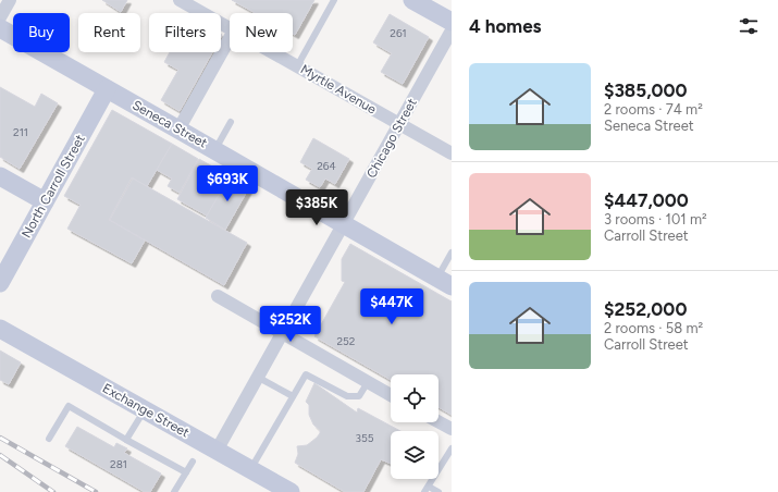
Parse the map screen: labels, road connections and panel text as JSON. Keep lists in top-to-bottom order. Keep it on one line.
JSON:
{"streets":{"street":["Myrtle Avenue","Seneca Street","Chicago Street","North Carroll Street","Exchange Street"]},"crossings":[["Myrtle Avenue","Chicago Street"],["Seneca Street","Chicago Street"],["Seneca Street","North Carroll Street"],["Chicago Street","Exchange Street"]],"house_numbers":["261","211","264","252","355","281"],"page":{"heading":"4 homes","chip":["Buy","Rent","Filters","New"],"list":[{"name":"$385,000","note":"2 rooms · 74 m² · Seneca Street"},{"name":"$447,000","note":"3 rooms · 101 m² · Carroll Street"},{"name":"$252,000","note":"2 rooms · 58 m² · Carroll Street"}],"price":["$693K","$385K","$447K","$252K"]}}
